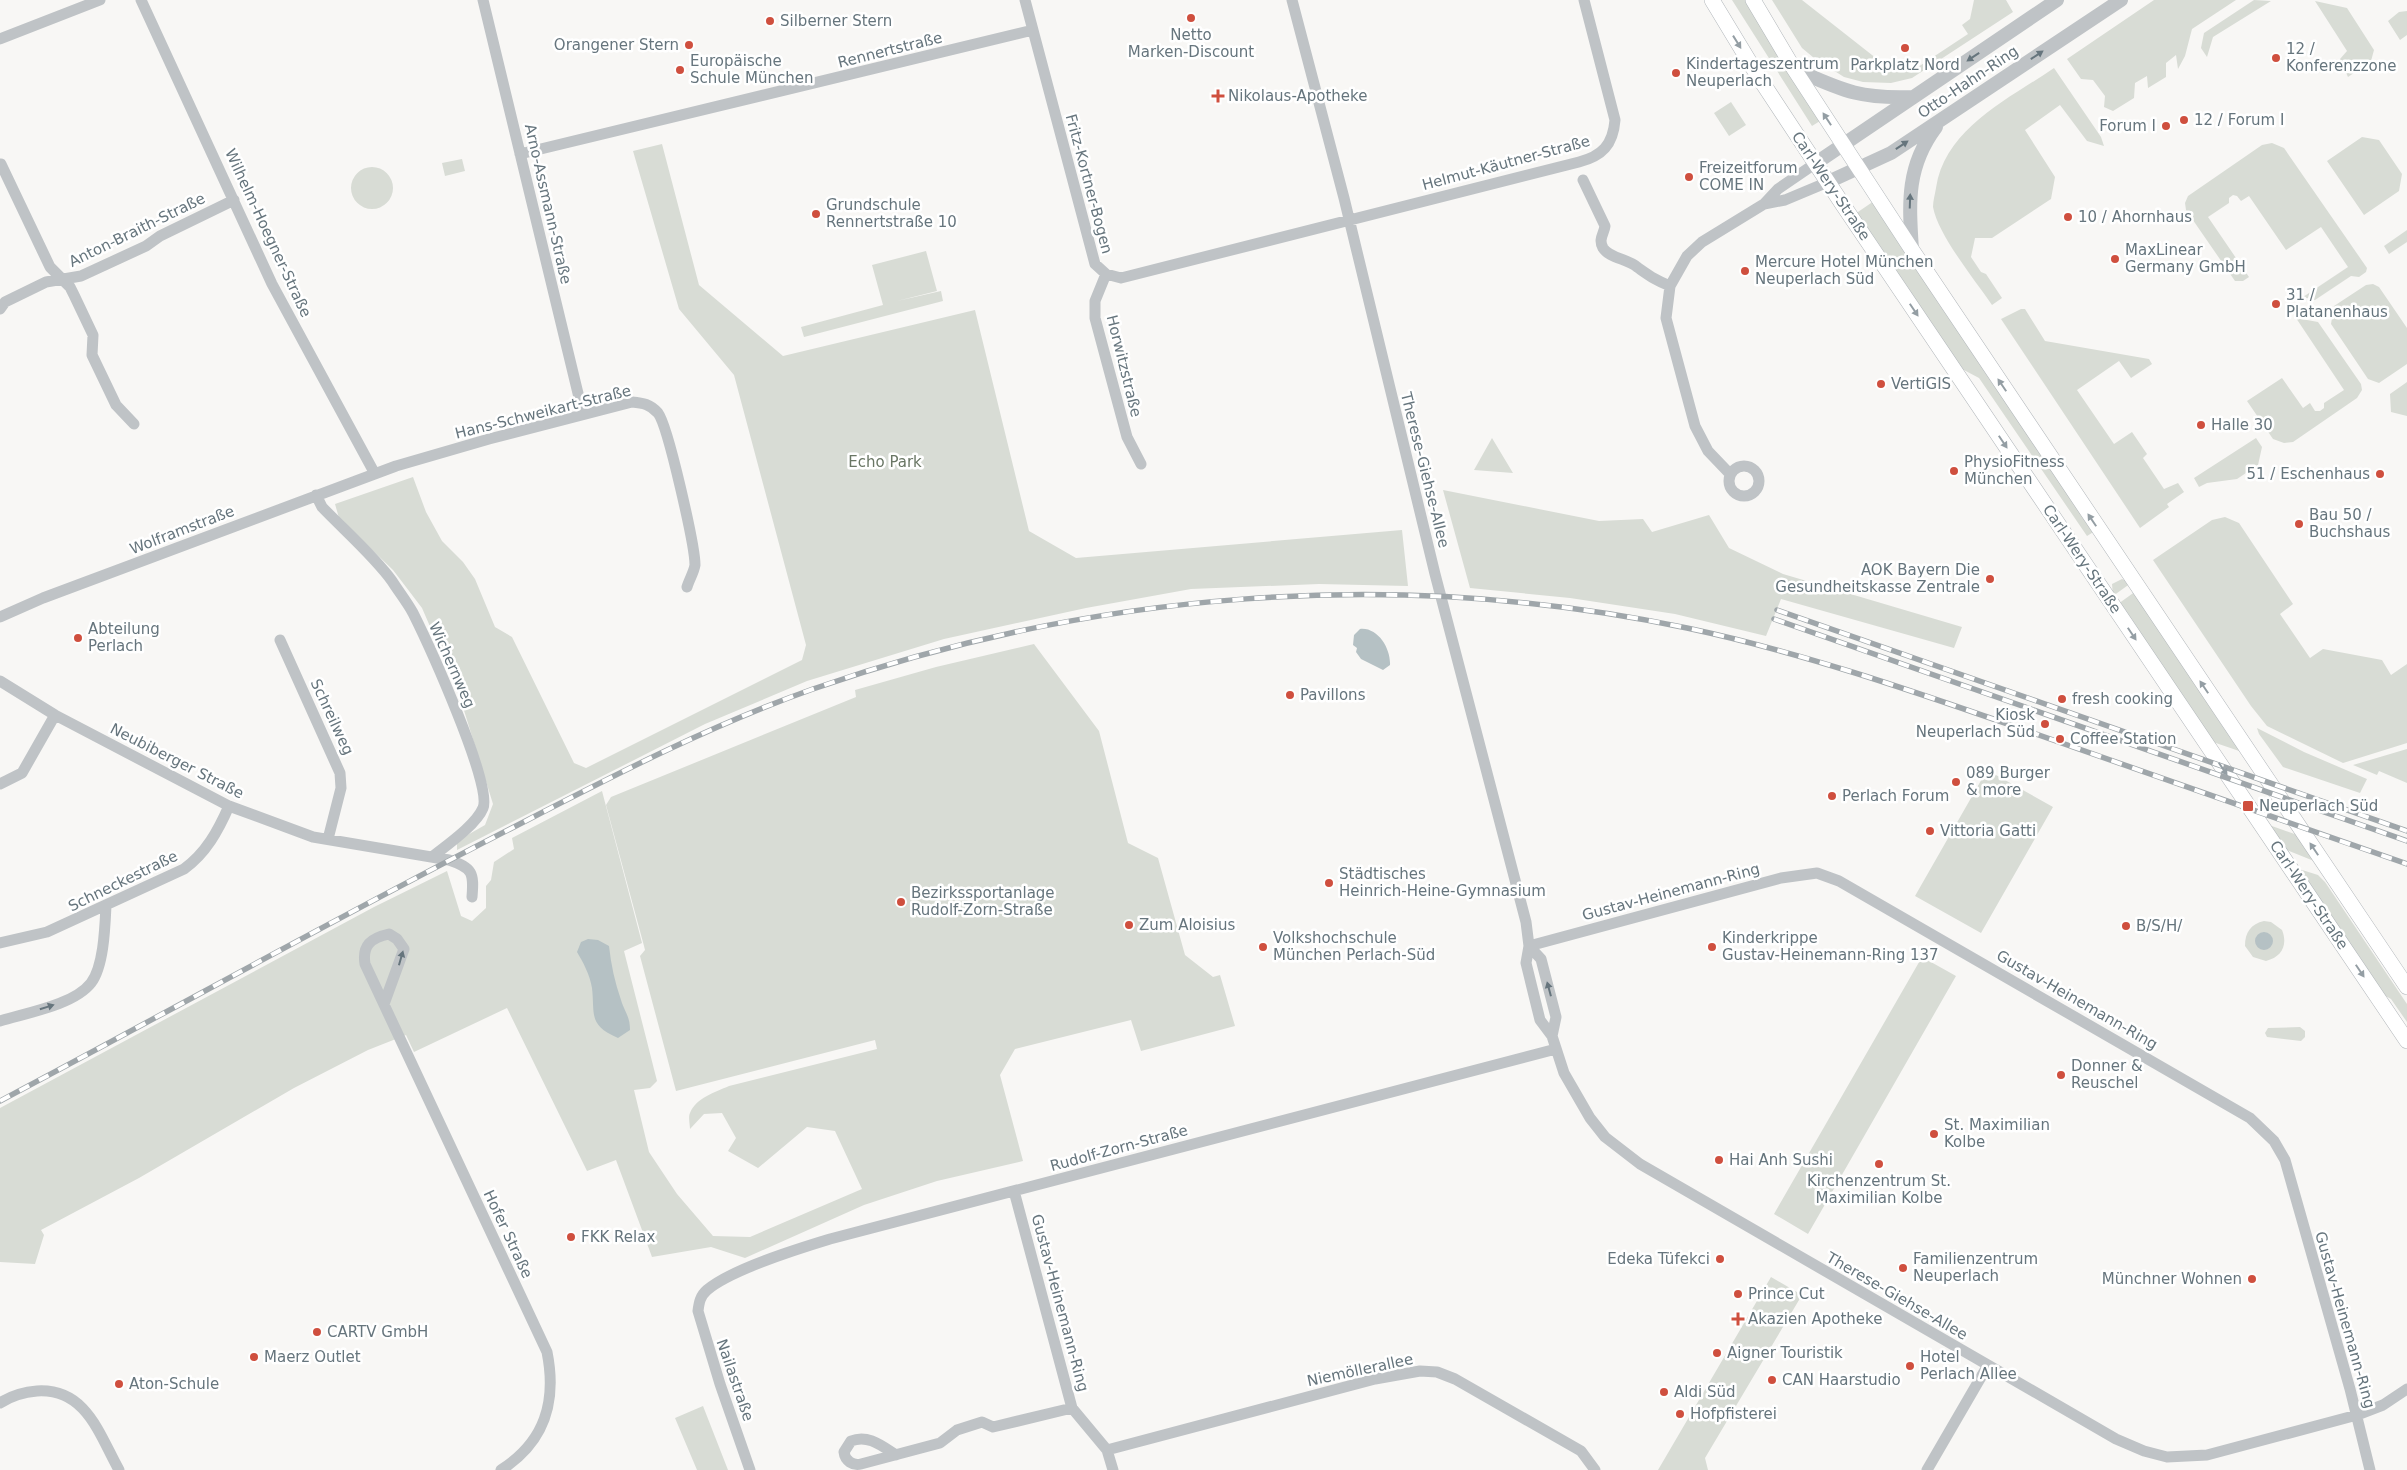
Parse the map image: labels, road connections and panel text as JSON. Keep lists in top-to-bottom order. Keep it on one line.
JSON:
{"streets":{"main road":["Carl-Wery-Straße"],"street":["Rennertstraße","Otto-Hahn-Ring","Helmut-Käutner-Straße","Fritz-Kortner-Bogen","Arno-Assmann-Straße","Anton-Braith-Straße","Wilhelm-Hoegner-Straße","Horwitzstraße","Hans-Schweikart-Straße","Therese-Giehse-Allee","Wolframstraße","Wichernweg","Schreilweg","Neubiberger Straße","Schneckestraße","Gustav-Heinemann-Ring","Rudolf-Zorn-Straße","Hofer Straße","Niemöllerallee","Nailastraße"]},"crossings":[["Rennertstraße","Fritz-Kortner-Bogen"],["Rennertstraße","Arno-Assmann-Straße"],["Otto-Hahn-Ring","Carl-Wery-Straße"],["Helmut-Käutner-Straße","Fritz-Kortner-Bogen"],["Helmut-Käutner-Straße","Therese-Giehse-Allee"],["Fritz-Kortner-Bogen","Horwitzstraße"],["Fritz-Kortner-Bogen","Therese-Giehse-Allee"],["Arno-Assmann-Straße","Hans-Schweikart-Straße"],["Anton-Braith-Straße","Wilhelm-Hoegner-Straße"],["Wilhelm-Hoegner-Straße","Hans-Schweikart-Straße"],["Wilhelm-Hoegner-Straße","Wolframstraße"],["Hans-Schweikart-Straße","Wolframstraße"],["Therese-Giehse-Allee","Gustav-Heinemann-Ring"],["Therese-Giehse-Allee","Rudolf-Zorn-Straße"],["Wolframstraße","Wichernweg"],["Wichernweg","Neubiberger Straße"],["Schreilweg","Neubiberger Straße"],["Neubiberger Straße","Schneckestraße"],["Gustav-Heinemann-Ring","Rudolf-Zorn-Straße"],["Gustav-Heinemann-Ring","Niemöllerallee"],["Rudolf-Zorn-Straße","Nailastraße"]],"parks":["Echo Park"],"places":{"other":["Netto Marken-Discount","Silberner Stern","Orangener Stern","Parkplatz Nord","12 / Konferenzzone","Europäische Schule München","Kindertageszentrum Neuperlach","12 / Forum I","Forum I","Freizeitforum COME IN","Grundschule Rennertstraße 10","10 / Ahornhaus","MaxLinear Germany GmbH","Mercure Hotel München Neuperlach Süd","31 / Platanenhaus","VertiGIS","Halle 30","PhysioFitness München","51 / Eschenhaus","Bau 50 / Buchshaus","AOK Bayern Die Gesundheitskasse Zentrale","Abteilung Perlach","Pavillons","fresh cooking","Kiosk Neuperlach Süd","Coffee Station","089 Burger & more","Perlach Forum","Vittoria Gatti","Städtisches Heinrich-Heine-Gymnasium","Bezirkssportanlage Rudolf-Zorn-Straße","Zum Aloisius","B/S/H/","Volkshochschule München Perlach-Süd","Kinderkrippe Gustav-Heinemann-Ring 137","Donner & Reuschel","St. Maximilian Kolbe","Hai Anh Sushi","Kirchenzentrum St. Maximilian Kolbe","FKK Relax","Edeka Tüfekci","Familienzentrum Neuperlach","Münchner Wohnen","Prince Cut","CARTV GmbH","Aigner Touristik","Maerz Outlet","Hotel Perlach Allee","CAN Haarstudio","Aton-Schule","Aldi Süd","Hofpfisterei"],"health":["Nikolaus-Apotheke","Akazien Apotheke"],"transit":["Neuperlach Süd"]}}
